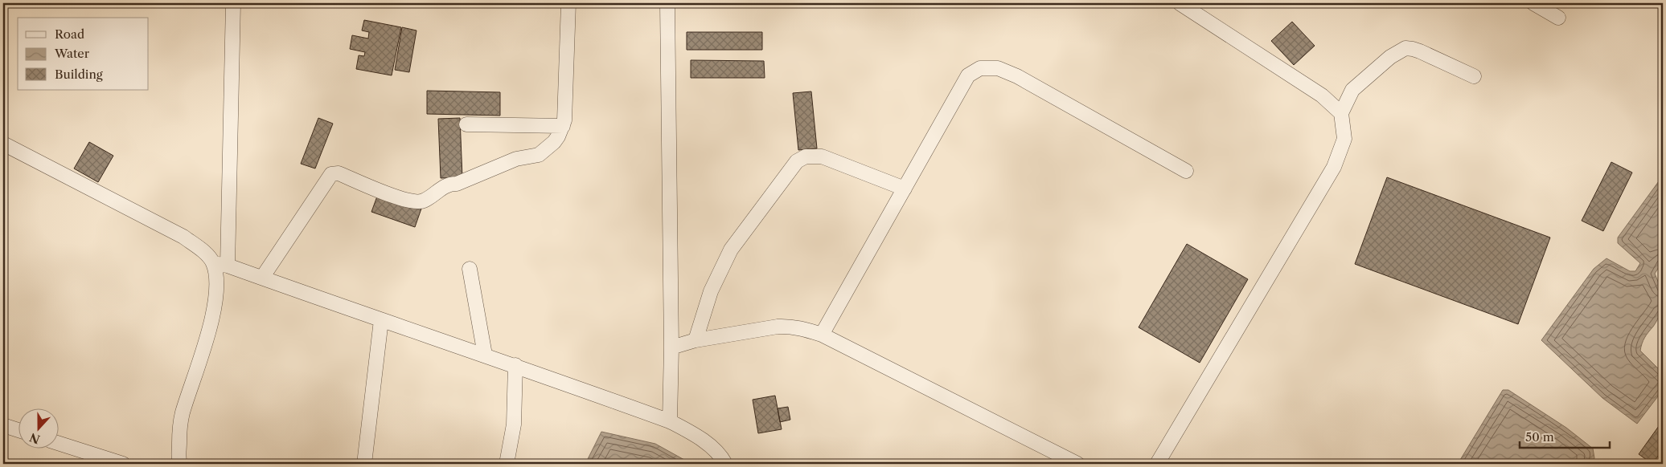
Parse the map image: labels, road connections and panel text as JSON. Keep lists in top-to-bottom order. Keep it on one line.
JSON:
{"legend":["Road","Water","Building"],"scale_bar":"50 m","north":"bottom"}
